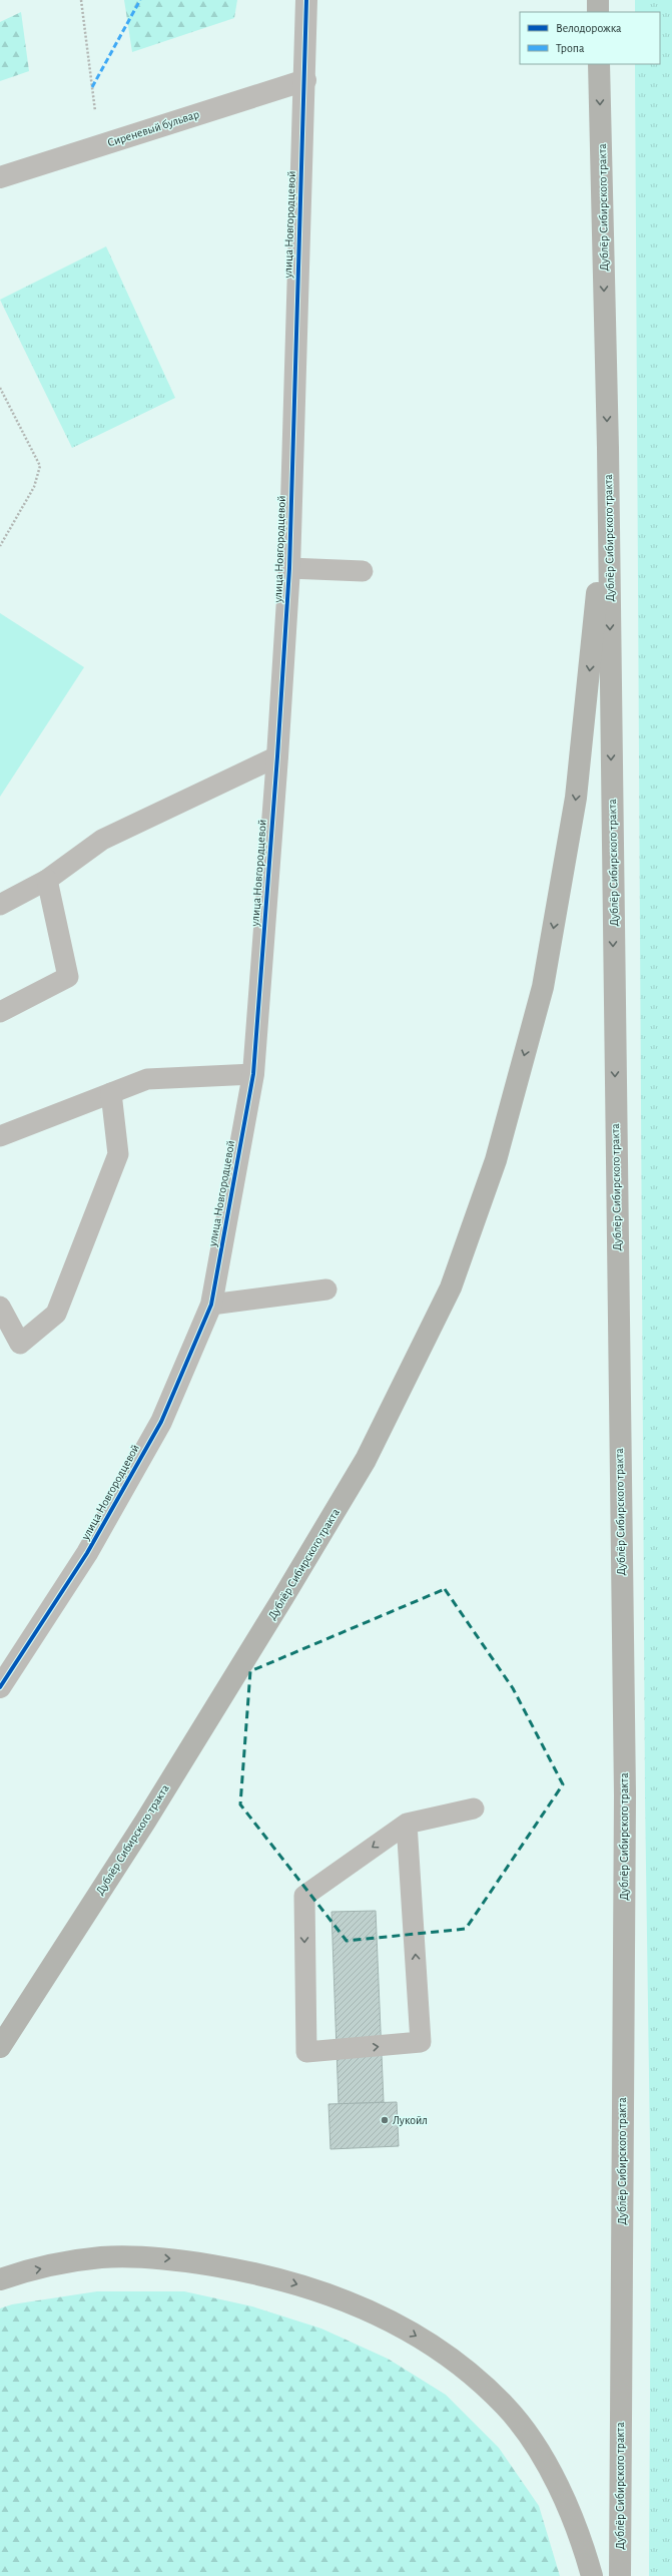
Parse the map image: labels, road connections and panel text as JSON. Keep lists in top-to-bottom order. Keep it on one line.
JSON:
{"streets":{"main road":["Дублёр Сибирского тракта"],"street":["Сиреневый бульвар","улица Новгородцевой"]},"crossings":[["Сиреневый бульвар","улица Новгородцевой"]],"one_way":["Дублёр Сибирского тракта"],"places":["Лукойл"],"legend":["Велодорожка","Тропа"]}
